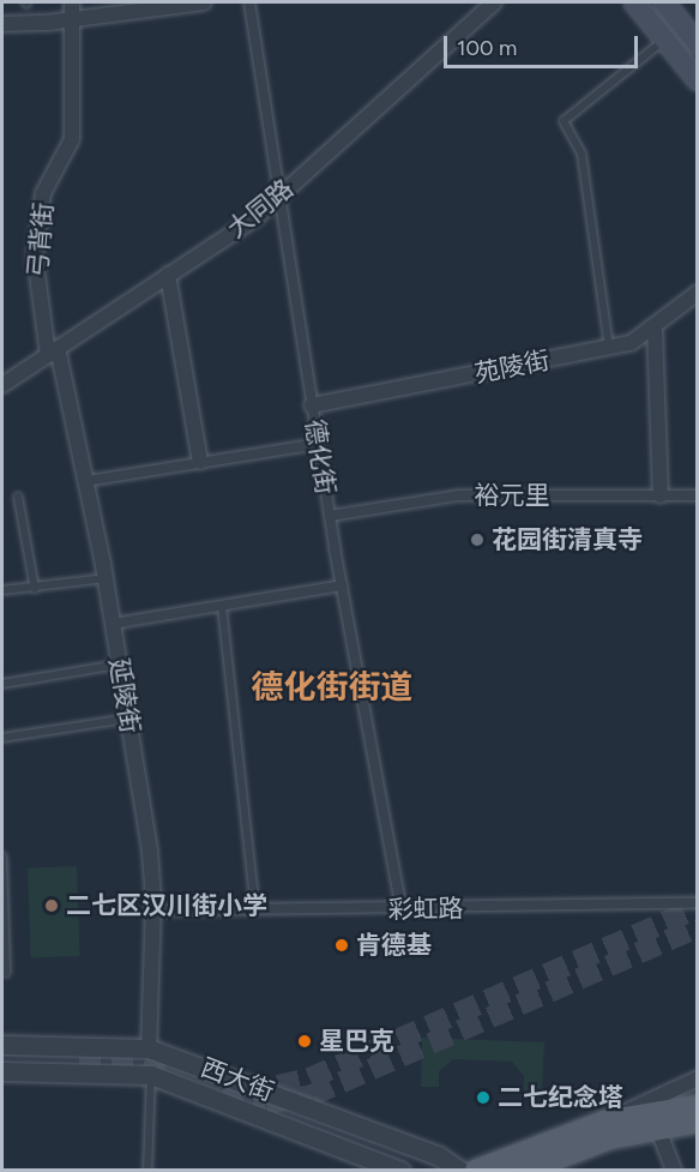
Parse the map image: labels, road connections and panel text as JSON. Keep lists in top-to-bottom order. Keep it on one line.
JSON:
{"streets":{"street":["大同路","弓背街","苑陵街","德化街","裕元里","延陵街","彩虹路","西大街"]},"crossings":[["大同路","弓背街"],["大同路","德化街"],["大同路","延陵街"],["弓背街","延陵街"],["苑陵街","德化街"],["德化街","裕元里"],["德化街","彩虹路"],["延陵街","彩虹路"],["延陵街","西大街"]],"districts":["德化街街道"],"places":["花园街清真寺","二七区汉川街小学","肯德基","星巴克","二七纪念塔"],"scale_bar":"100 m"}
